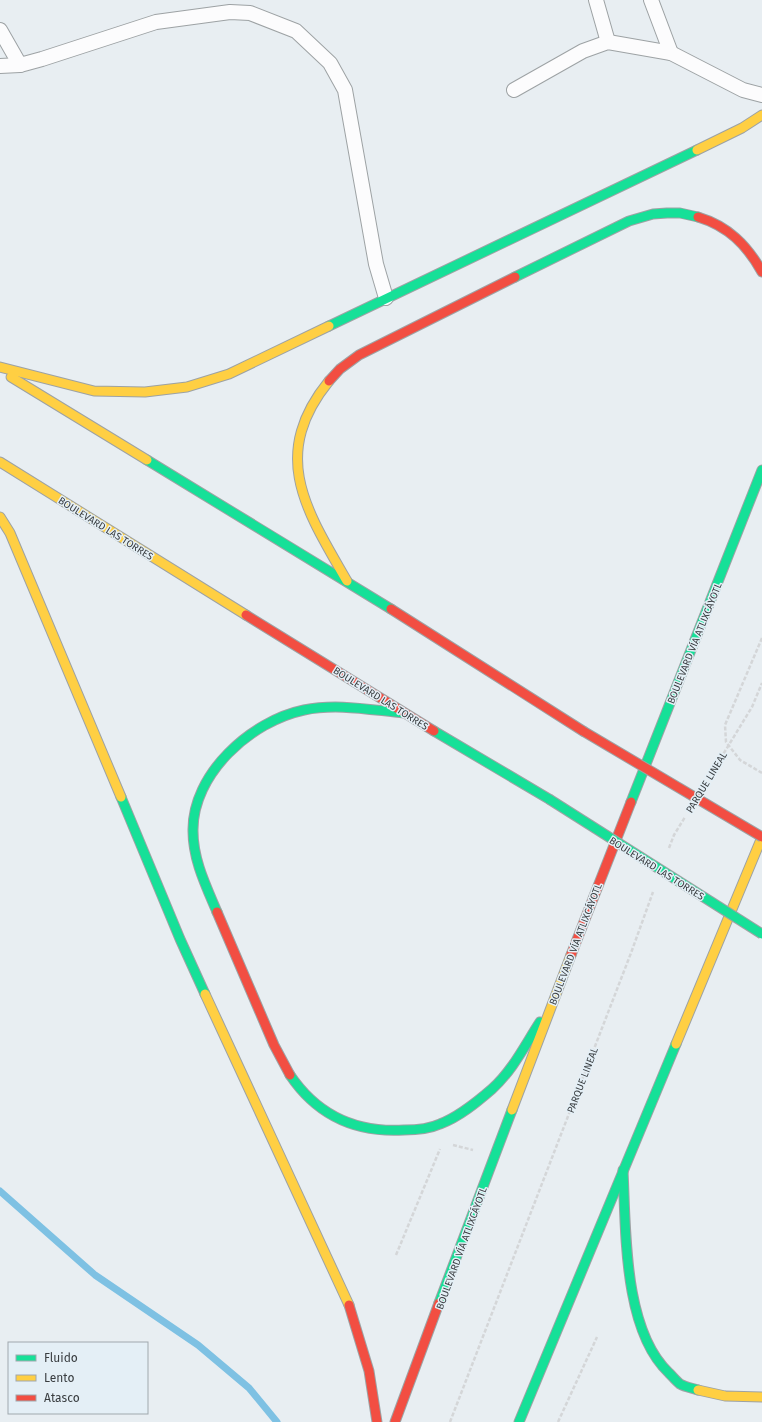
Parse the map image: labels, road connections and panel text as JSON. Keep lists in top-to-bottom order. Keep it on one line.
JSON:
{"streets":{"main road":["BOULEVARD LAS TORRES","BOULEVARD VÍA ATLIXCÁYOTL"],"path":["PARQUE LINEAL"]},"legend":["Fluido","Lento","Atasco"]}
